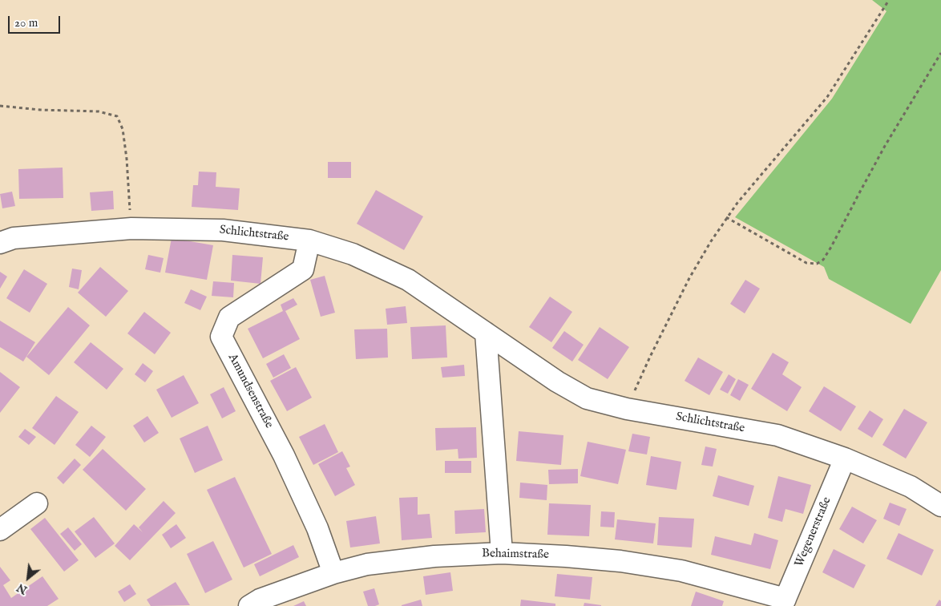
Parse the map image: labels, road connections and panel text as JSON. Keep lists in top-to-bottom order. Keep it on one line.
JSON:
{"streets":{"street":["Schlichtstraße","Amundsenstraße","Wegenerstraße","Behaimstraße"]},"crossings":[["Schlichtstraße","Amundsenstraße"],["Schlichtstraße","Wegenerstraße"],["Amundsenstraße","Behaimstraße"],["Wegenerstraße","Behaimstraße"]],"scale_bar":"20 m","north":"bottom left"}
